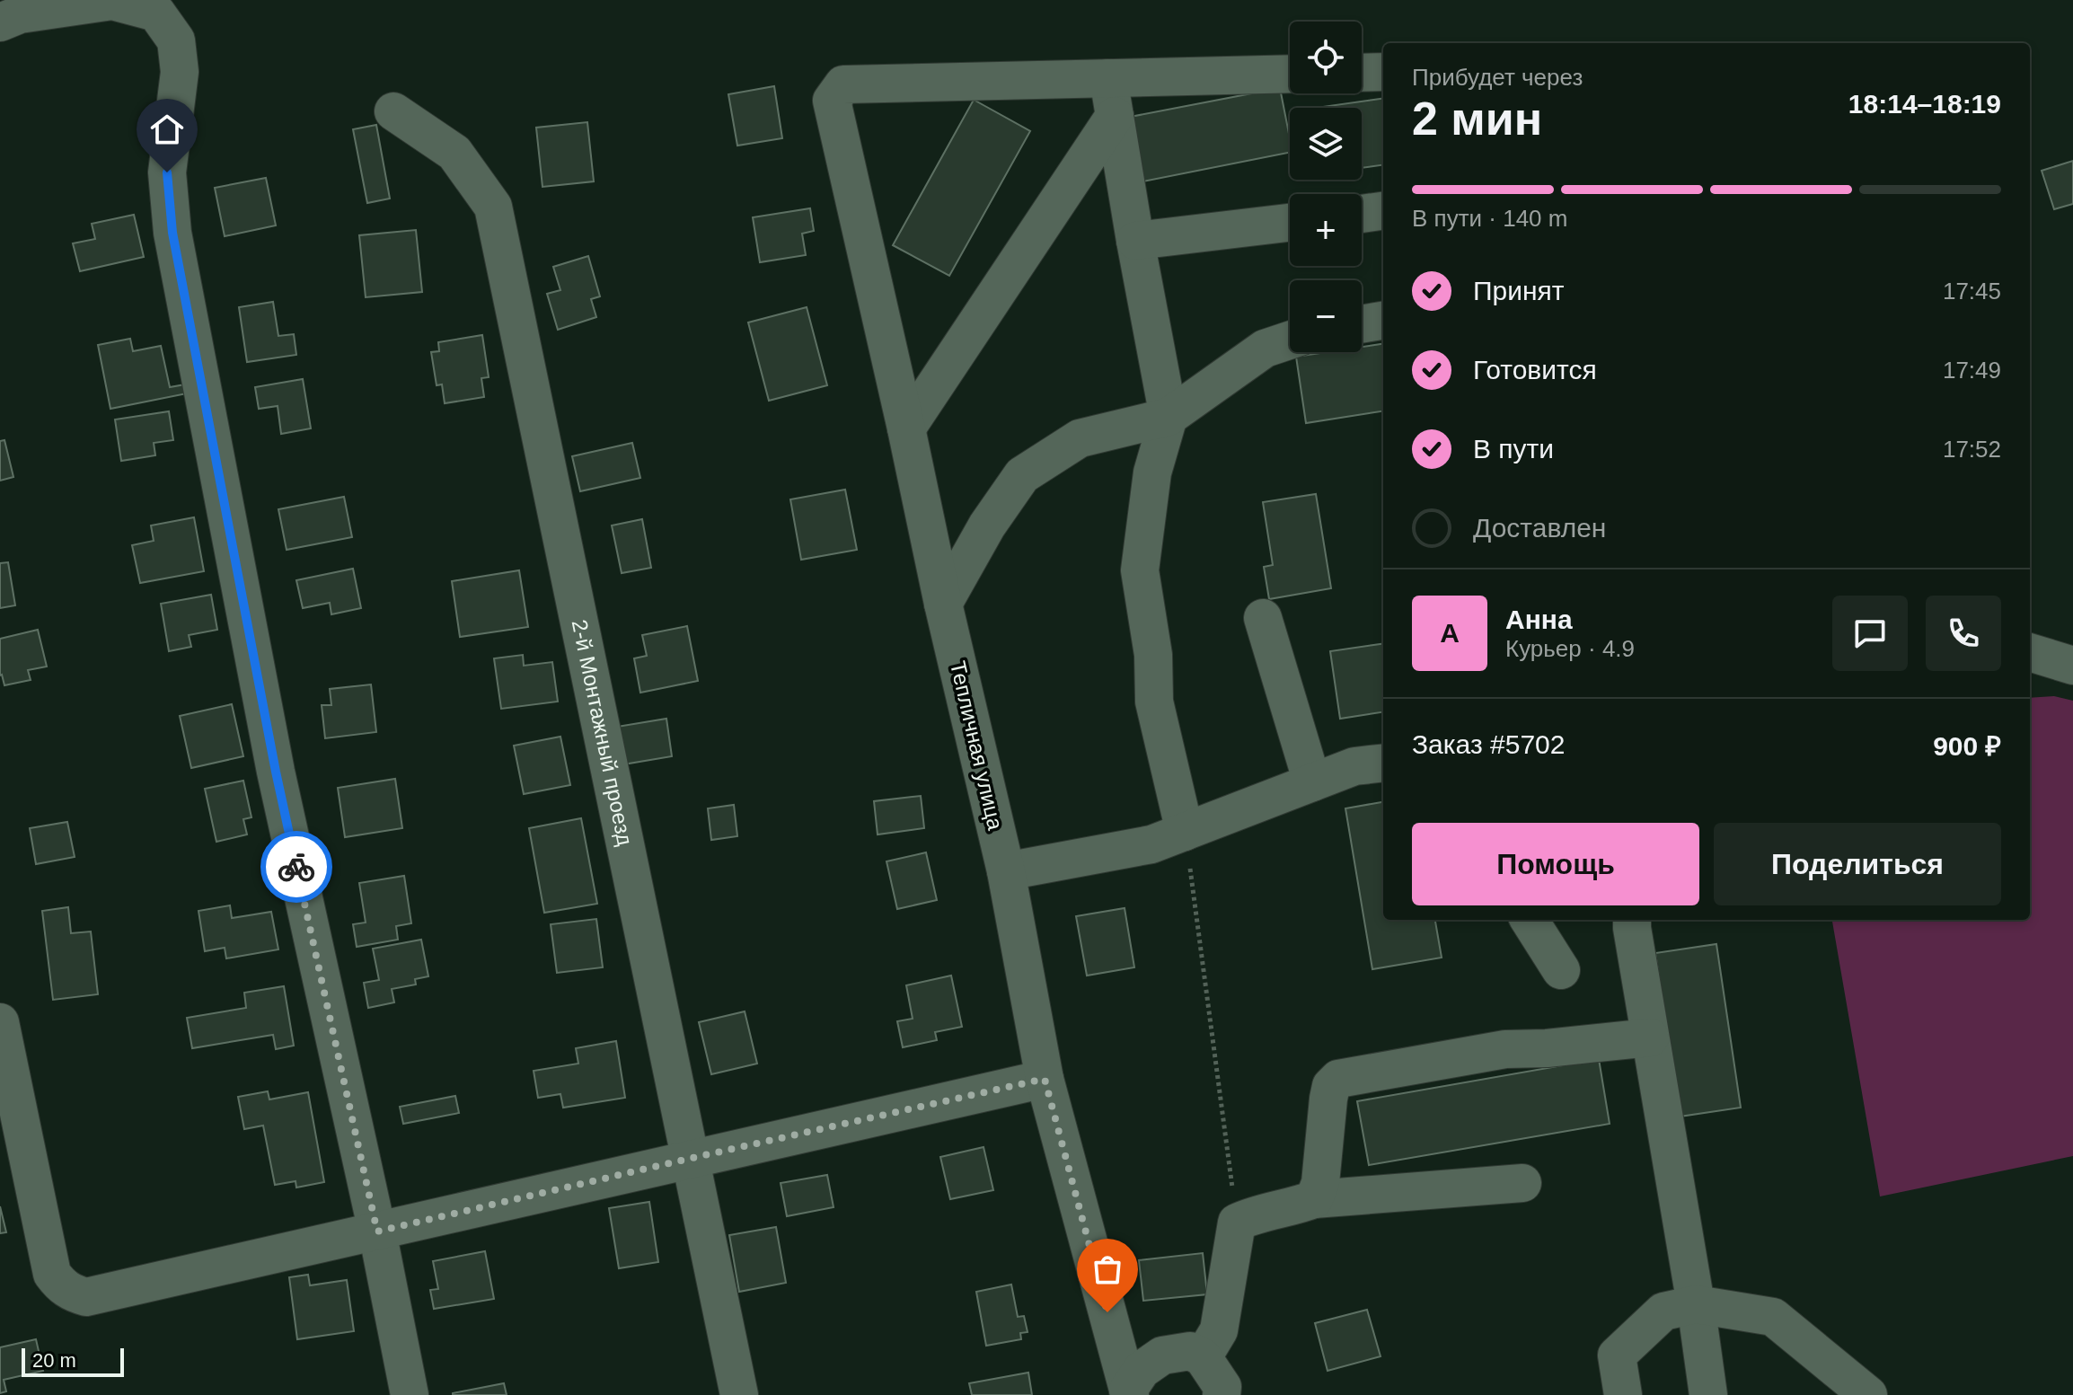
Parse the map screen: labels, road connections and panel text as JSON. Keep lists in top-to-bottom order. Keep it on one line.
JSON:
{"streets":{"street":["2-й Монтажный проезд","Тепличная улица"]},"scale_bar":"20 m","page":{"map_buttons":["+","−"],"heading":["2 мин","Прибудет через","18:14–18:19"],"panel":["Анна","Курьер · 4.9","Заказ #5702","900 ₽"],"bar":"В пути · 140 m","list":[["Принят","17:45"],["Готовится","17:49"],["В пути","17:52"],"Доставлен"],"round":"А","buttons":["Помощь","Поделиться"],"scale":"20 m"}}
